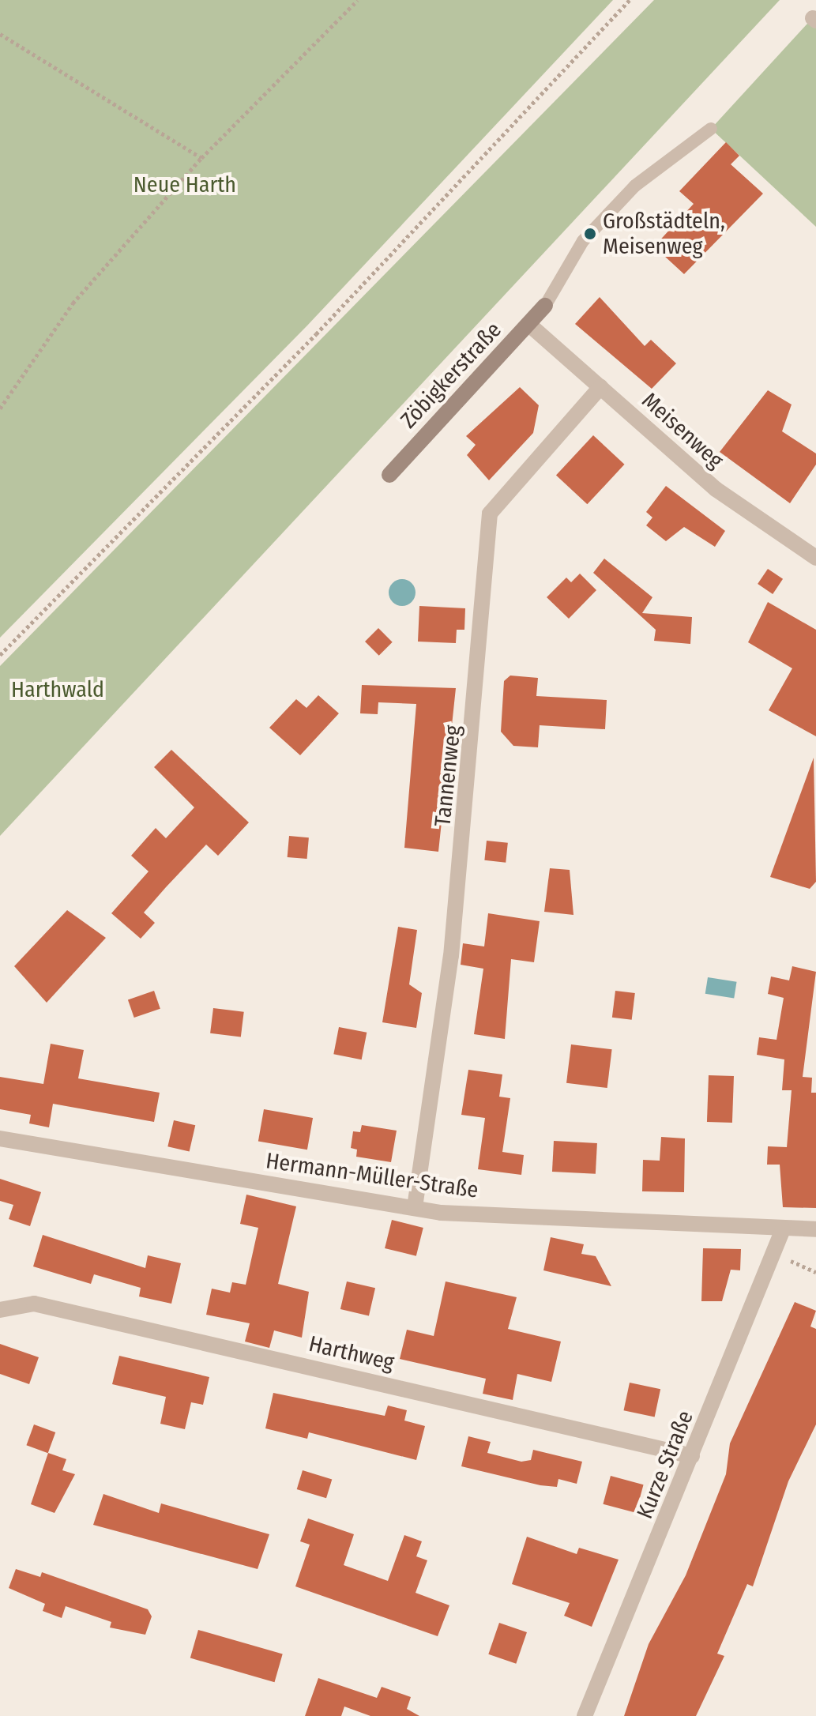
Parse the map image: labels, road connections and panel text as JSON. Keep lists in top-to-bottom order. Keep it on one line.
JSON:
{"streets":{"main road":["Zöbigkerstraße"],"street":["Meisenweg","Tannenweg","Hermann-Müller-Straße","Harthweg","Kurze Straße"]},"crossings":[["Zöbigkerstraße","Meisenweg"],["Meisenweg","Tannenweg"],["Tannenweg","Hermann-Müller-Straße"],["Hermann-Müller-Straße","Kurze Straße"],["Harthweg","Kurze Straße"]],"parks":["Neue Harth","Harthwald"],"places":["Großstädteln, Meisenweg"]}
